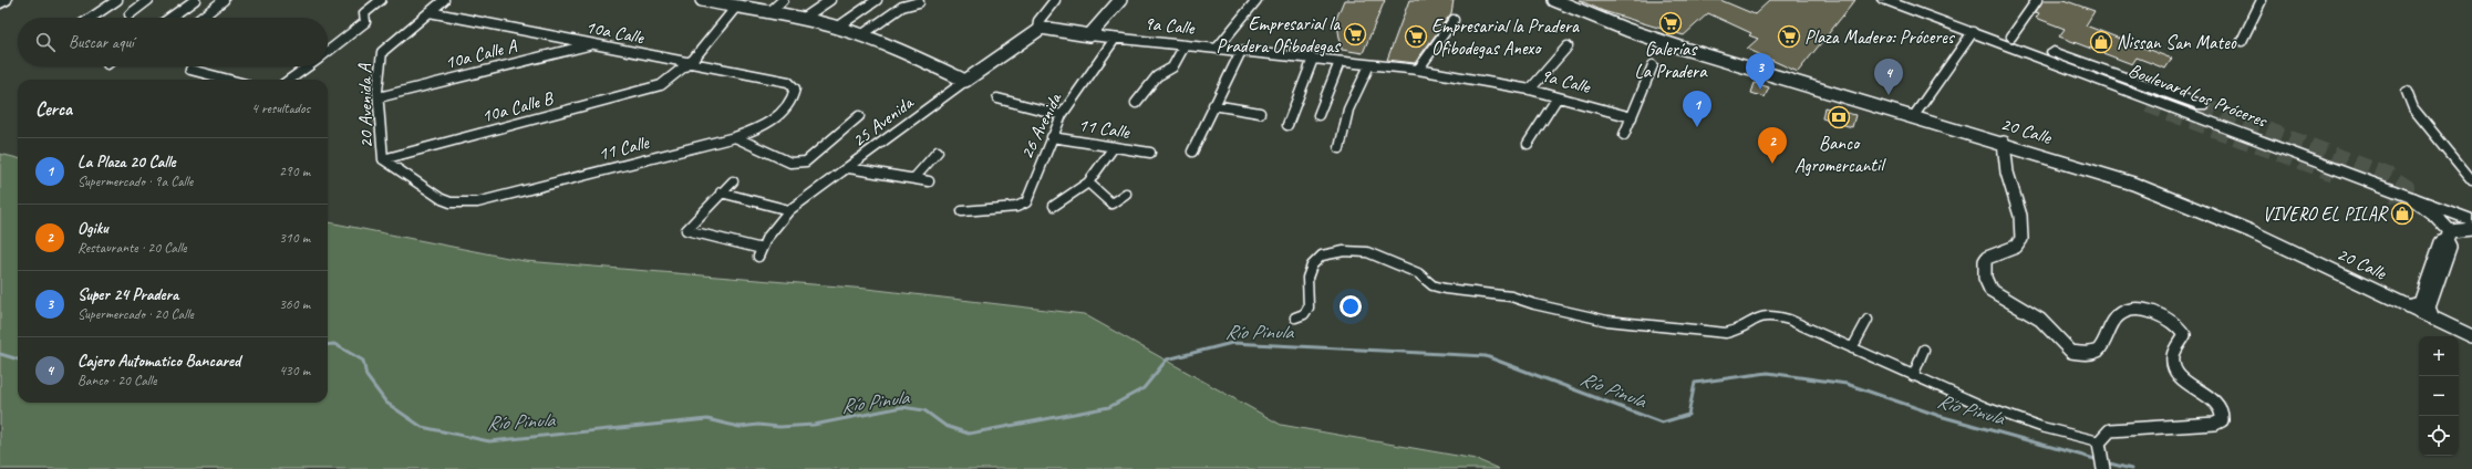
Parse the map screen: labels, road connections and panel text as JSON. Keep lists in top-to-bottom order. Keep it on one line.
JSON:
{"streets":{"highway":["Boulevard Los Próceres"],"street":["9a Calle","10a Calle","10a Calle A","20 Avenida A","10a Calle B","25 Avenida","26 Avenida","11 Calle","20 Calle"]},"crossings":[["9a Calle","25 Avenida"],["9a Calle","26 Avenida"],["10a Calle","10a Calle A"],["10a Calle","20 Avenida A"],["10a Calle","10a Calle B"],["10a Calle","11 Calle"],["10a Calle A","20 Avenida A"],["20 Avenida A","10a Calle B"],["20 Avenida A","11 Calle"],["26 Avenida","11 Calle"]],"water":["Río Pinula"],"places":{"supermarket":["Galerías La Pradera","Empresarial la Pradera Ofibodegas","Empresarial la Pradera Ofibodegas Anexo","Plaza Madero: Próceres"],"shop":["Nissan San Mateo","VIVERO EL PILAR"],"bank":["Banco Agromercantil"]},"page":{"search":"Buscar aquí","pins":["3","4","1","2"],"heading":["Cerca","4 resultados"],"list":[{"mark":"1","name":"La Plaza 20 Calle","note":"Supermercado · 9a Calle","value":"290 m"},{"mark":"2","name":"Ogiku","note":"Restaurante · 20 Calle","value":"310 m"},{"mark":"3","name":"Super 24 Pradera","note":"Supermercado · 20 Calle","value":"360 m"},{"mark":"4","name":"Cajero Automatico Bancared","note":"Banco · 20 Calle","value":"430 m"}],"map_buttons":["+","−"]}}
